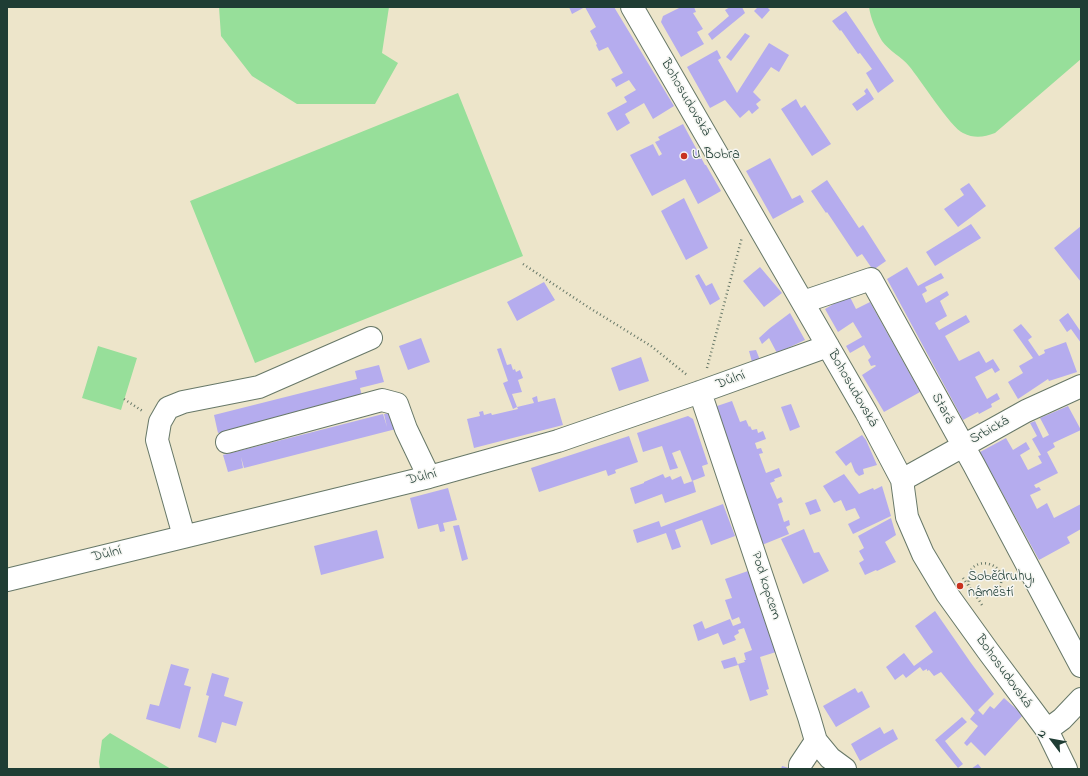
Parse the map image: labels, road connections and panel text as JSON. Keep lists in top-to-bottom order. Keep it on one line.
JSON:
{"streets":{"street":["Bohosudovská","Důlní","Stará","Srbická","Pod kopcem"]},"crossings":[["Bohosudovská","Důlní"],["Bohosudovská","Stará"],["Bohosudovská","Srbická"],["Důlní","Pod kopcem"],["Stará","Srbická"]],"places":["U Bobra","Sobědruhy, náměstí"],"north":"top left"}
